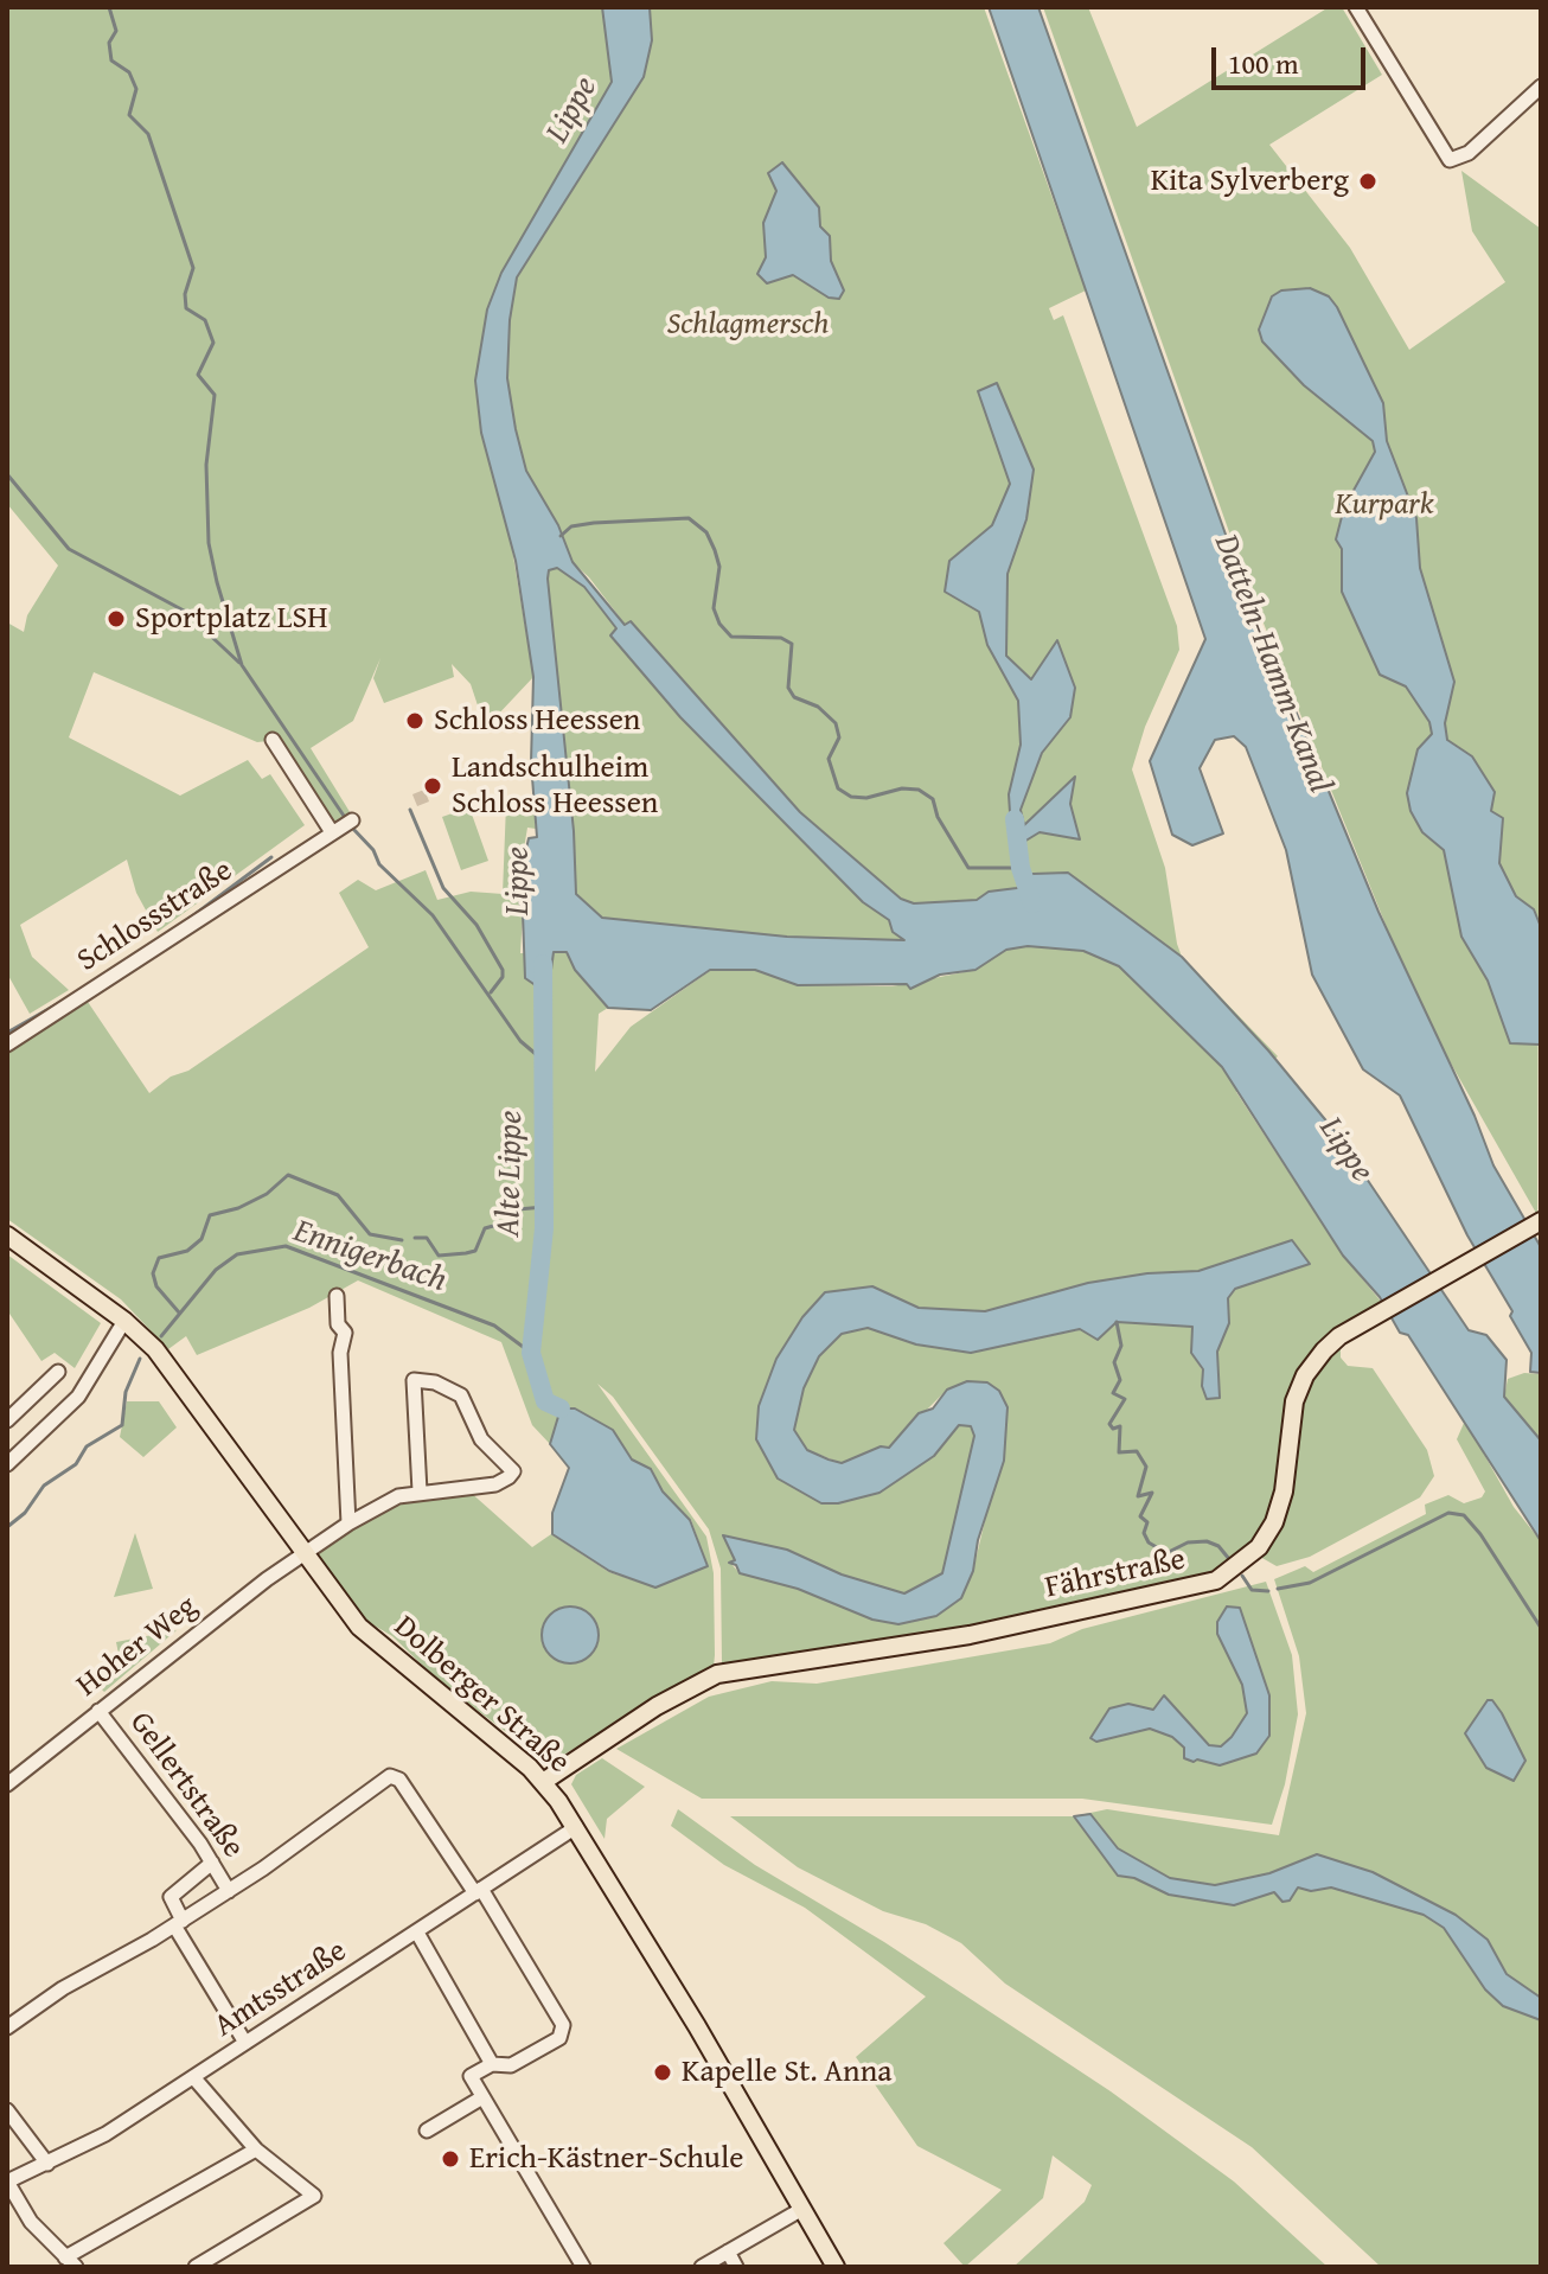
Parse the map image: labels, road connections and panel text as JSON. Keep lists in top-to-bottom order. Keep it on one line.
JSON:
{"streets":{"main road":["Fährstraße","Dolberger Straße"],"street":["Schlossstraße","Hoher Weg","Gellertstraße","Amtsstraße"]},"crossings":[["Fährstraße","Dolberger Straße"],["Hoher Weg","Dolberger Straße"],["Hoher Weg","Gellertstraße"],["Dolberger Straße","Amtsstraße"]],"water":["Lippe","Datteln-Hamm-Kanal","Alte Lippe","Ennigerbach"],"parks":["Schlagmersch","Kurpark"],"places":["Kita Sylverberg","Sportplatz LSH","Schloss Heessen","Landschulheim Schloss Heessen","Kapelle St. Anna","Erich-Kästner-Schule"],"scale_bar":"100 m"}
